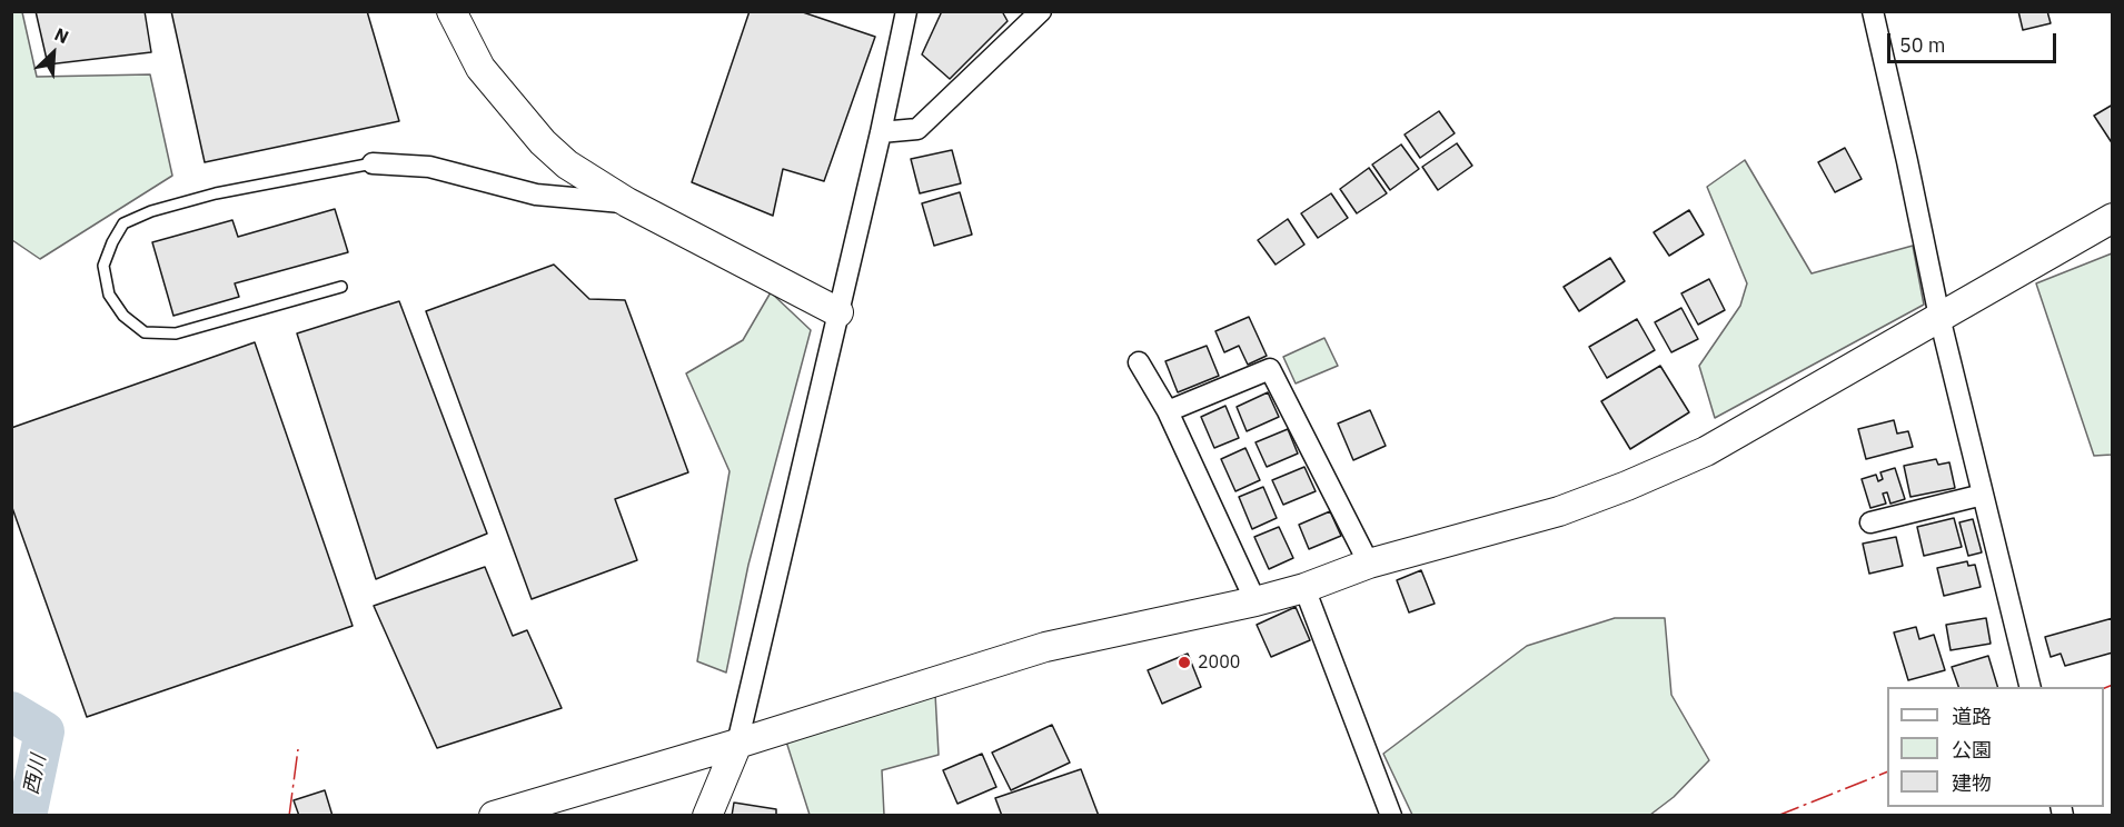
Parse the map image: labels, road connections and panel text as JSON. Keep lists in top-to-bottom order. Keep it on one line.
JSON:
{"water":["西川"],"places":["2000"],"legend":["道路","公園","建物"],"scale_bar":"50 m","north":"top right"}
